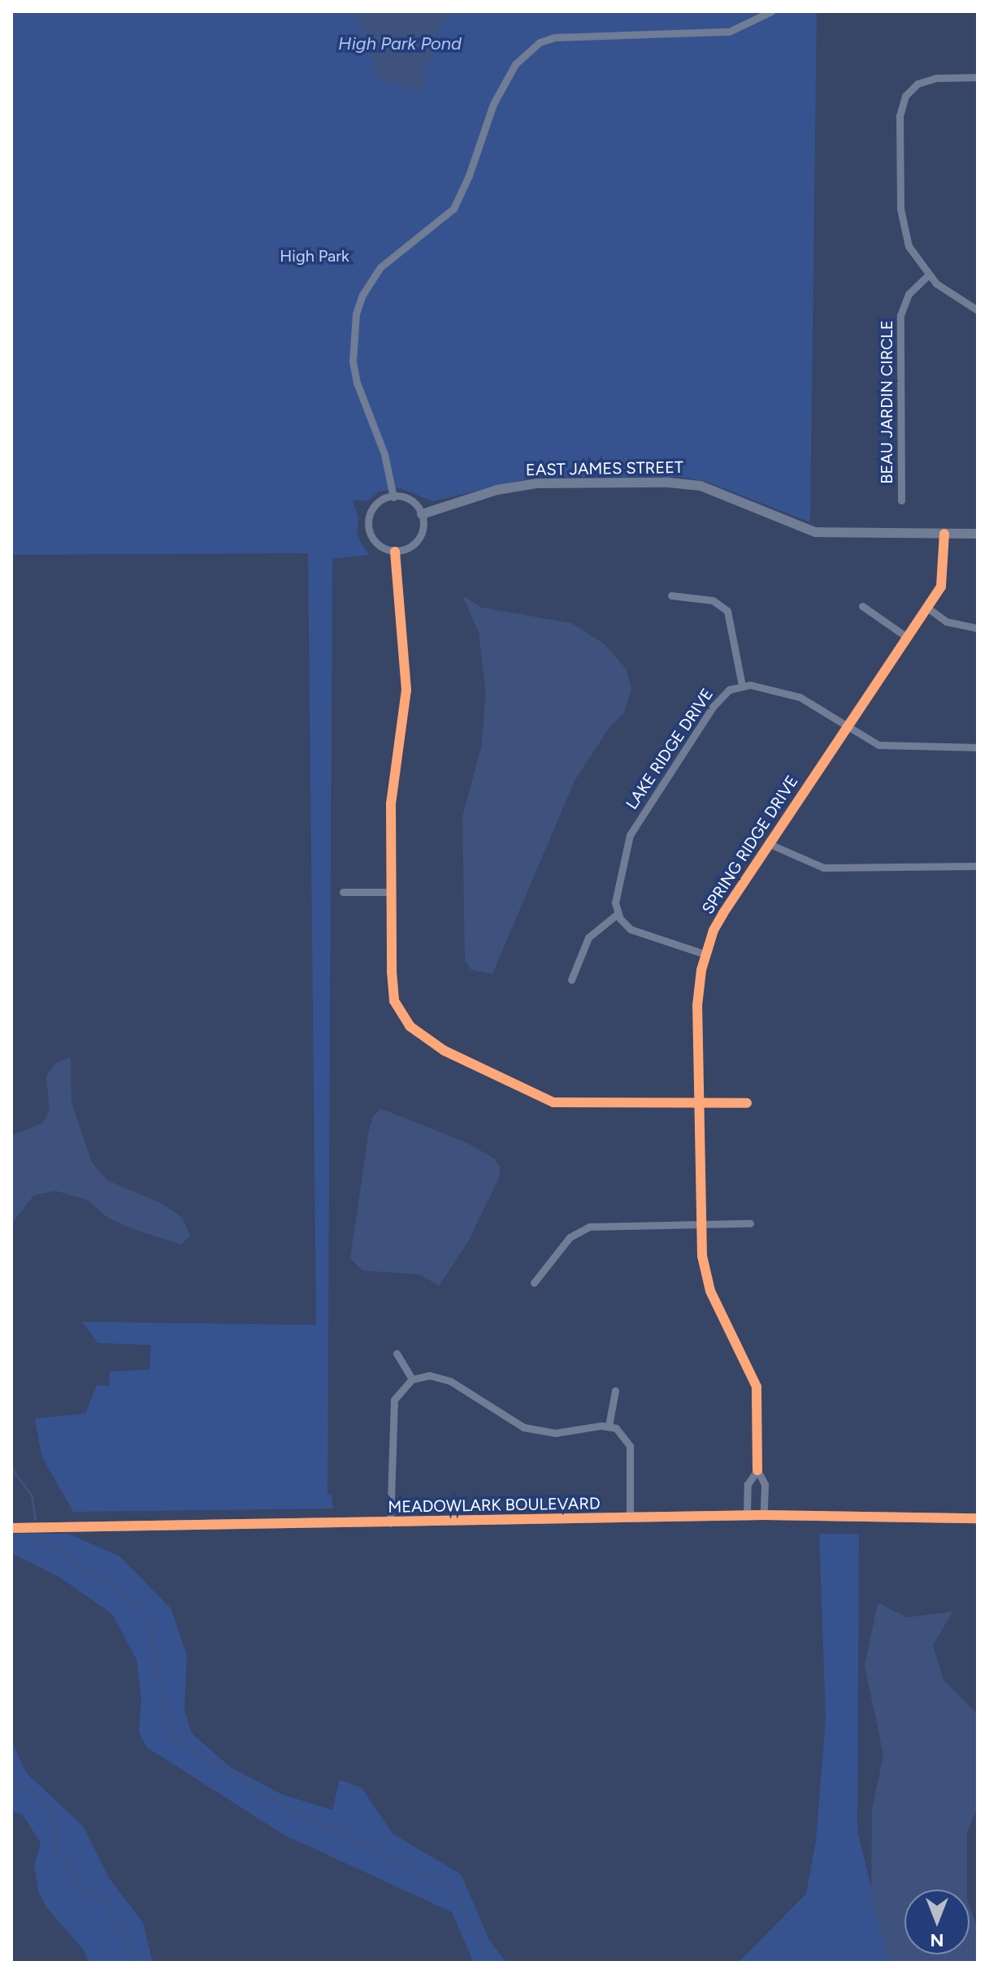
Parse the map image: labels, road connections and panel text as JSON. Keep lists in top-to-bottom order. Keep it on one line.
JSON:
{"streets":{"street":["BEAU JARDIN CIRCLE","EAST JAMES STREET","LAKE RIDGE DRIVE","SPRING RIDGE DRIVE","MEADOWLARK BOULEVARD"]},"crossings":[["EAST JAMES STREET","SPRING RIDGE DRIVE"],["SPRING RIDGE DRIVE","MEADOWLARK BOULEVARD"]],"water":["High Park Pond"],"parks":["High Park"],"north":"bottom"}
